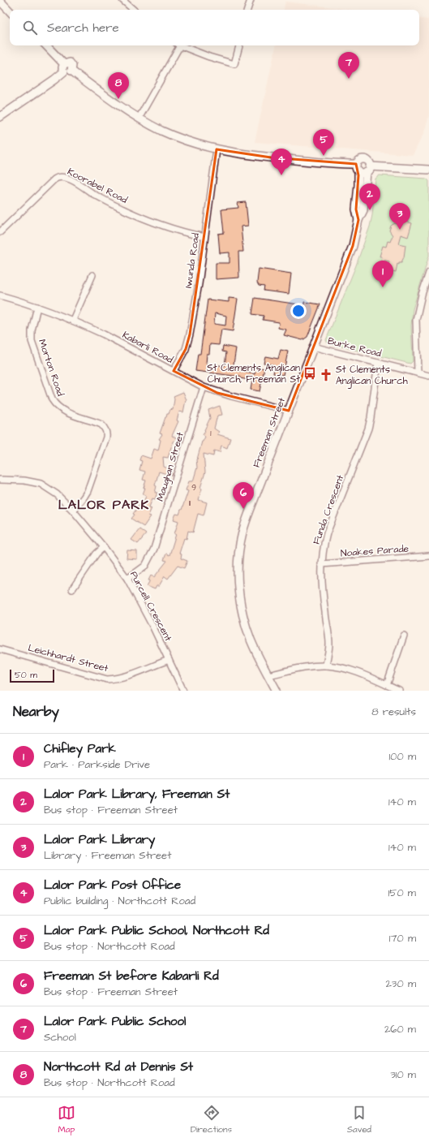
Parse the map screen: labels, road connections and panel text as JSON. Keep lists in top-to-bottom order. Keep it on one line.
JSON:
{"streets":{"street":["Koorabel Road","Iwunda Road","Kabarli Road","Burke Road","Morton Road","Freeman Street","Maughan Street","Funda Crescent","Noakes Parade","Purcell Crescent","Leichhardt Street"]},"crossings":[["Koorabel Road","Iwunda Road"],["Iwunda Road","Kabarli Road"],["Kabarli Road","Morton Road"],["Kabarli Road","Freeman Street"],["Kabarli Road","Maughan Street"],["Burke Road","Freeman Street"],["Burke Road","Funda Crescent"],["Morton Road","Purcell Crescent"],["Maughan Street","Purcell Crescent"],["Funda Crescent","Noakes Parade"],["Purcell Crescent","Leichhardt Street"]],"districts":["LALOR PARK"],"places":{"bus stop":["St Clements Anglican Church, Freeman St"],"church":["St Clements Anglican Church"]},"house_numbers":["1","9","11"],"scale_bar":"50 m","page":{"search":"Search here","pins":["7","8","5","4","2","3","1","6"],"scale":"50 m","heading":["Nearby","8 results"],"list":[{"mark":"1","name":"Chifley Park","note":"Park · Parkside Drive","value":"100 m"},{"mark":"2","name":"Lalor Park Library, Freeman St","note":"Bus stop · Freeman Street","value":"140 m"},{"mark":"3","name":"Lalor Park Library","note":"Library · Freeman Street","value":"140 m"},{"mark":"4","name":"Lalor Park Post Office","note":"Public building · Northcott Road","value":"150 m"},{"mark":"5","name":"Lalor Park Public School, Northcott Rd","note":"Bus stop · Northcott Road","value":"170 m"},{"mark":"6","name":"Freeman St before Kabarli Rd","note":"Bus stop · Freeman Street","value":"230 m"},{"mark":"7","name":"Lalor Park Public School","note":"School","value":"260 m"},{"mark":"8","name":"Northcott Rd at Dennis St","note":"Bus stop · Northcott Road","value":"310 m"}],"nav":["Map","Directions","Saved"]}}
